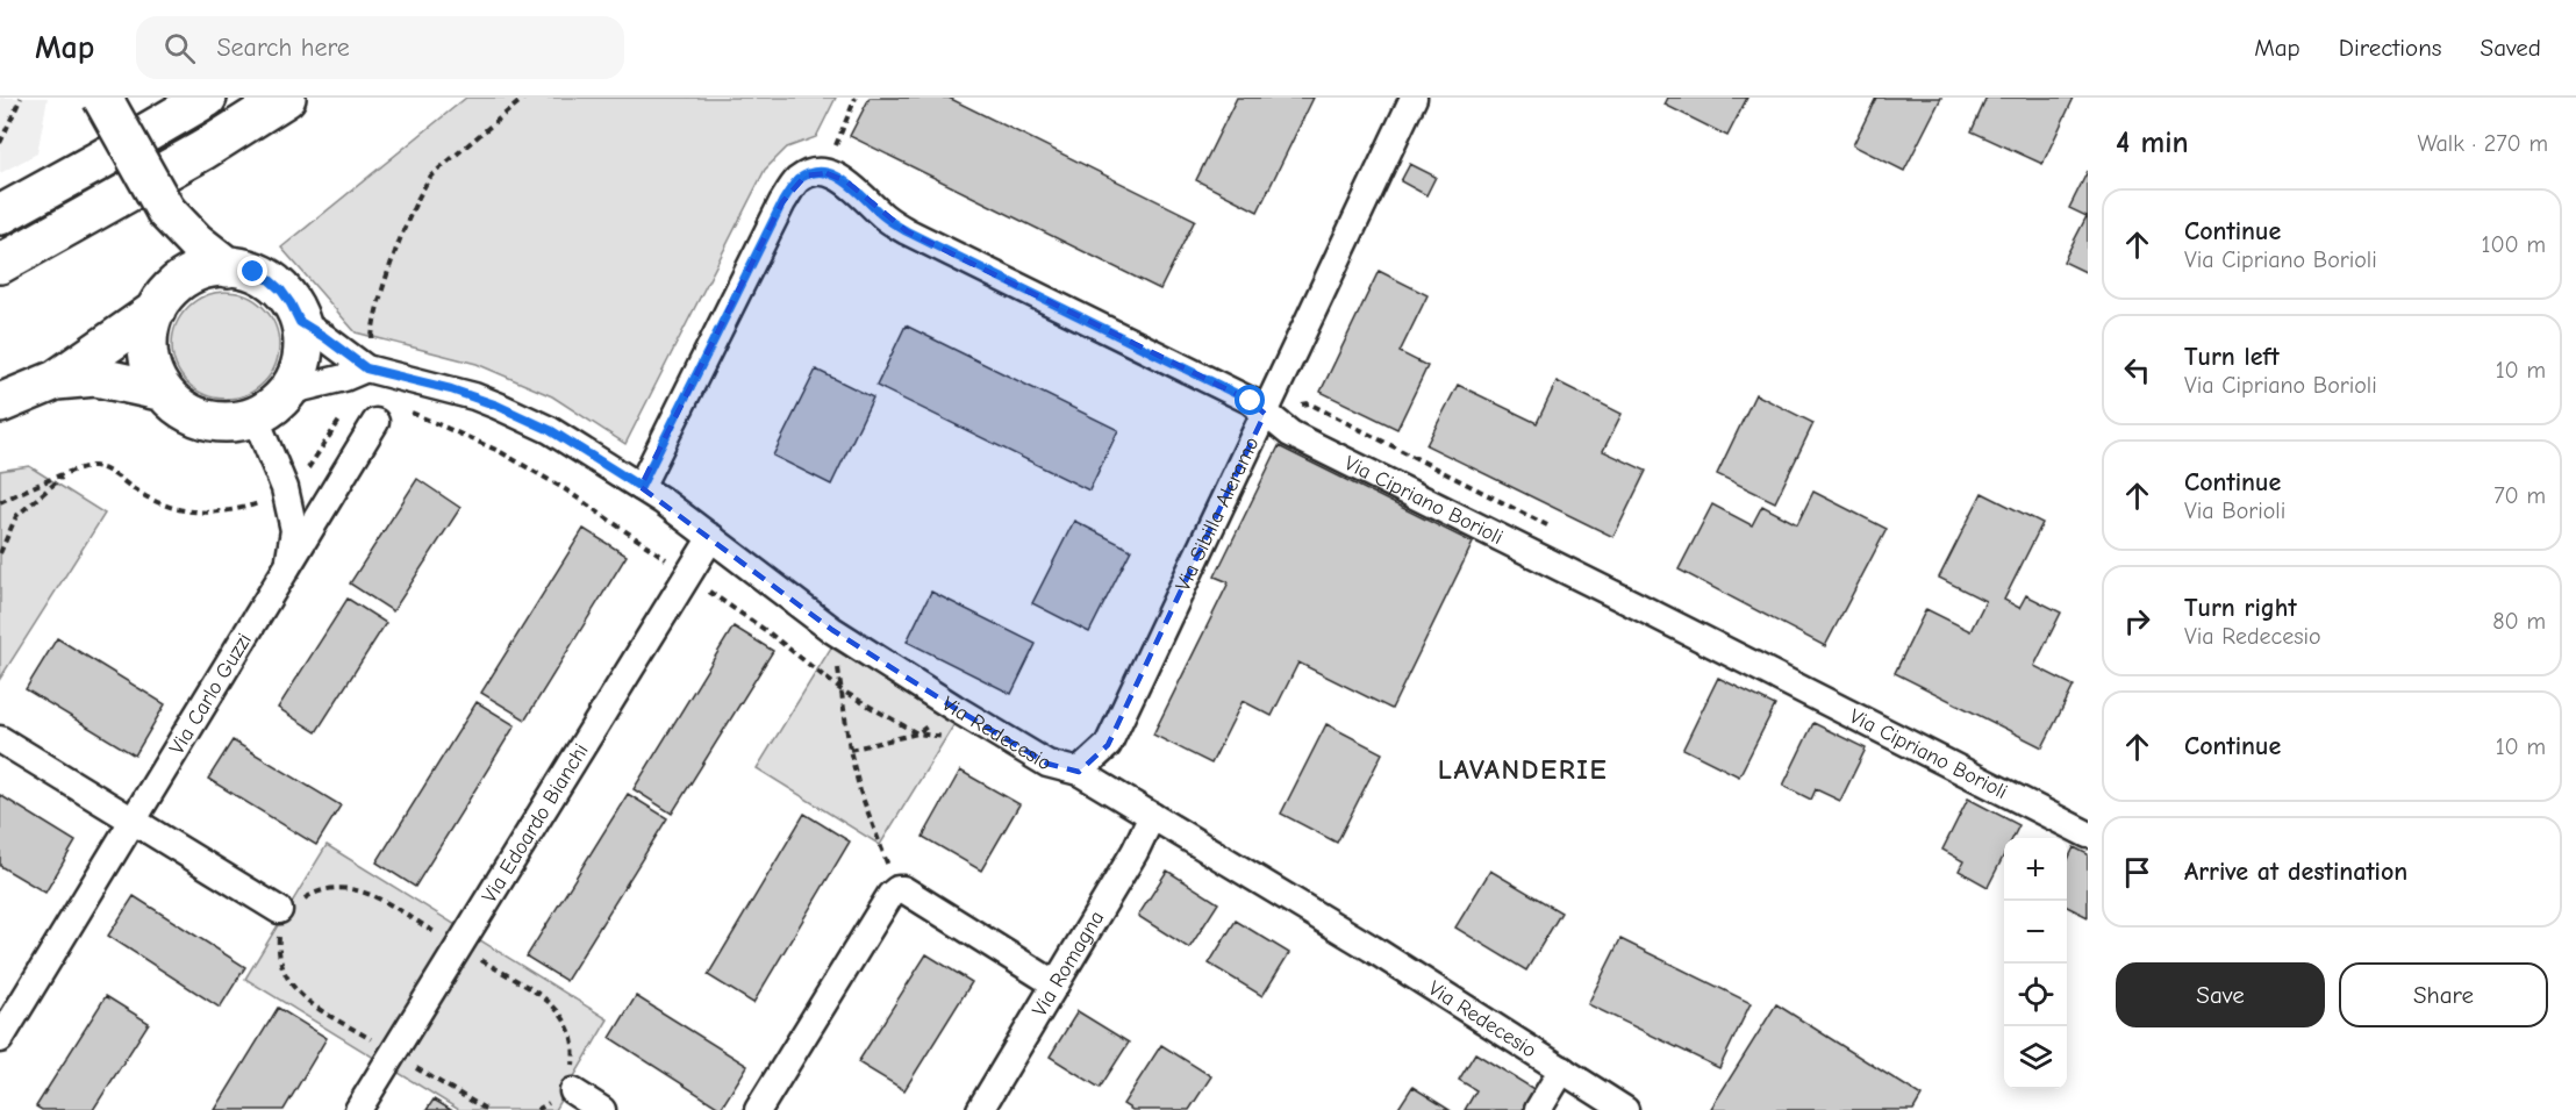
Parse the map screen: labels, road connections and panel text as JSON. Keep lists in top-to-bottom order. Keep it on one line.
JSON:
{"streets":{"street":["Via Cipriano Borioli","Via Sibilla Aleramo","Via Carlo Guzzi","Via Redecesio","Via Edoardo Bianchi","Via Romagna"]},"crossings":[["Via Cipriano Borioli","Via Sibilla Aleramo"],["Via Sibilla Aleramo","Via Redecesio"],["Via Carlo Guzzi","Via Redecesio"],["Via Redecesio","Via Edoardo Bianchi"],["Via Redecesio","Via Romagna"]],"districts":["LAVANDERIE"],"page":{"header":"Map","search":"Search here","nav":["Map","Directions","Saved"],"heading":["4 min","Walk · 270 m"],"list":[["Continue","Via Cipriano Borioli","100 m"],["Turn left","Via Cipriano Borioli","10 m"],["Continue","Via Borioli","70 m"],["Turn right","Via Redecesio","80 m"],["Continue","10 m"],"Arrive at destination"],"map_buttons":["+","−"],"buttons":["Save","Share"]}}
